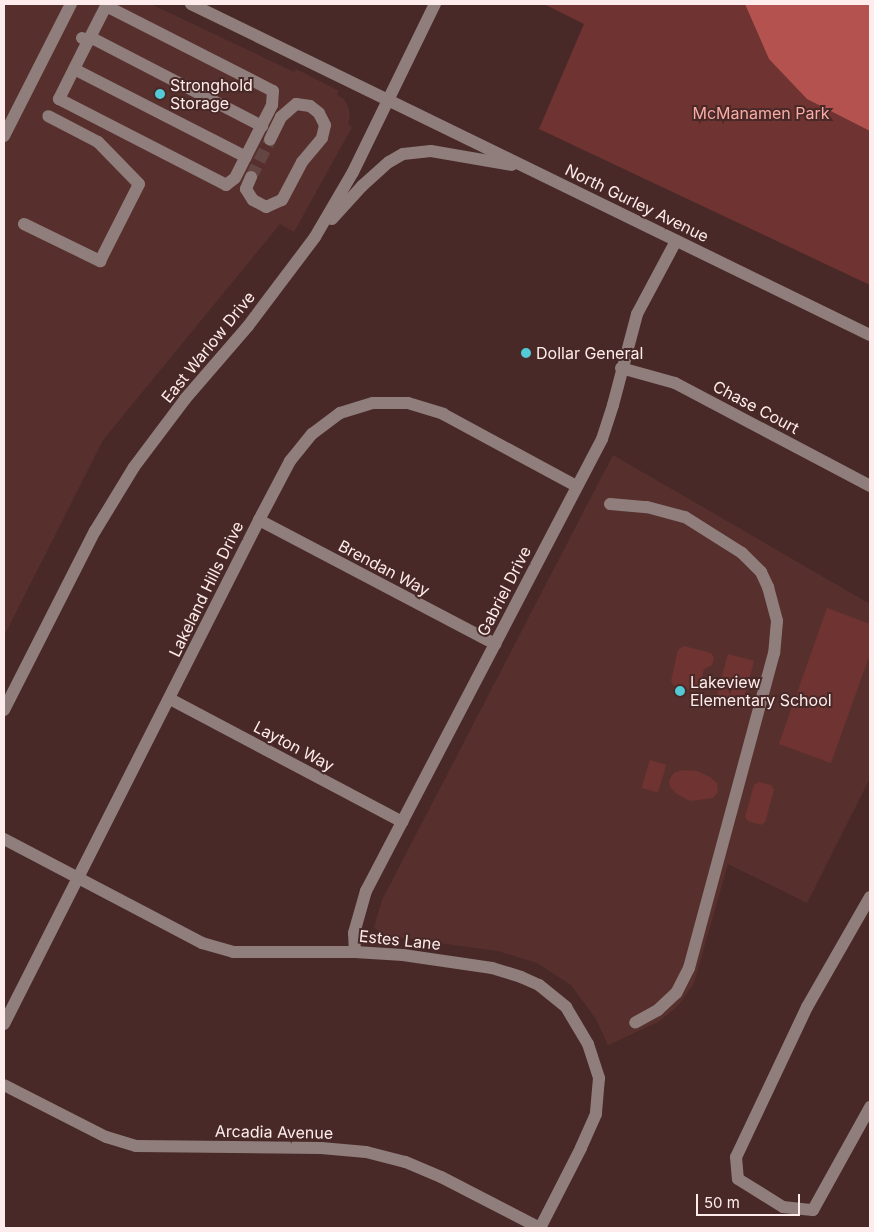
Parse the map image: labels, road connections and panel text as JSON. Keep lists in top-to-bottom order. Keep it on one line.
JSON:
{"streets":{"street":["North Gurley Avenue","East Warlow Drive","Chase Court","Brendan Way","Lakeland Hills Drive","Gabriel Drive","Layton Way","Estes Lane","Arcadia Avenue"]},"crossings":[["North Gurley Avenue","East Warlow Drive"],["North Gurley Avenue","Gabriel Drive"],["Chase Court","Gabriel Drive"],["Brendan Way","Lakeland Hills Drive"],["Brendan Way","Gabriel Drive"],["Lakeland Hills Drive","Gabriel Drive"],["Lakeland Hills Drive","Layton Way"],["Lakeland Hills Drive","Estes Lane"],["Gabriel Drive","Layton Way"],["Gabriel Drive","Estes Lane"],["Estes Lane","Arcadia Avenue"]],"parks":["McManamen Park"],"places":["Stronghold Storage","Dollar General","Lakeview Elementary School"],"scale_bar":"50 m"}
